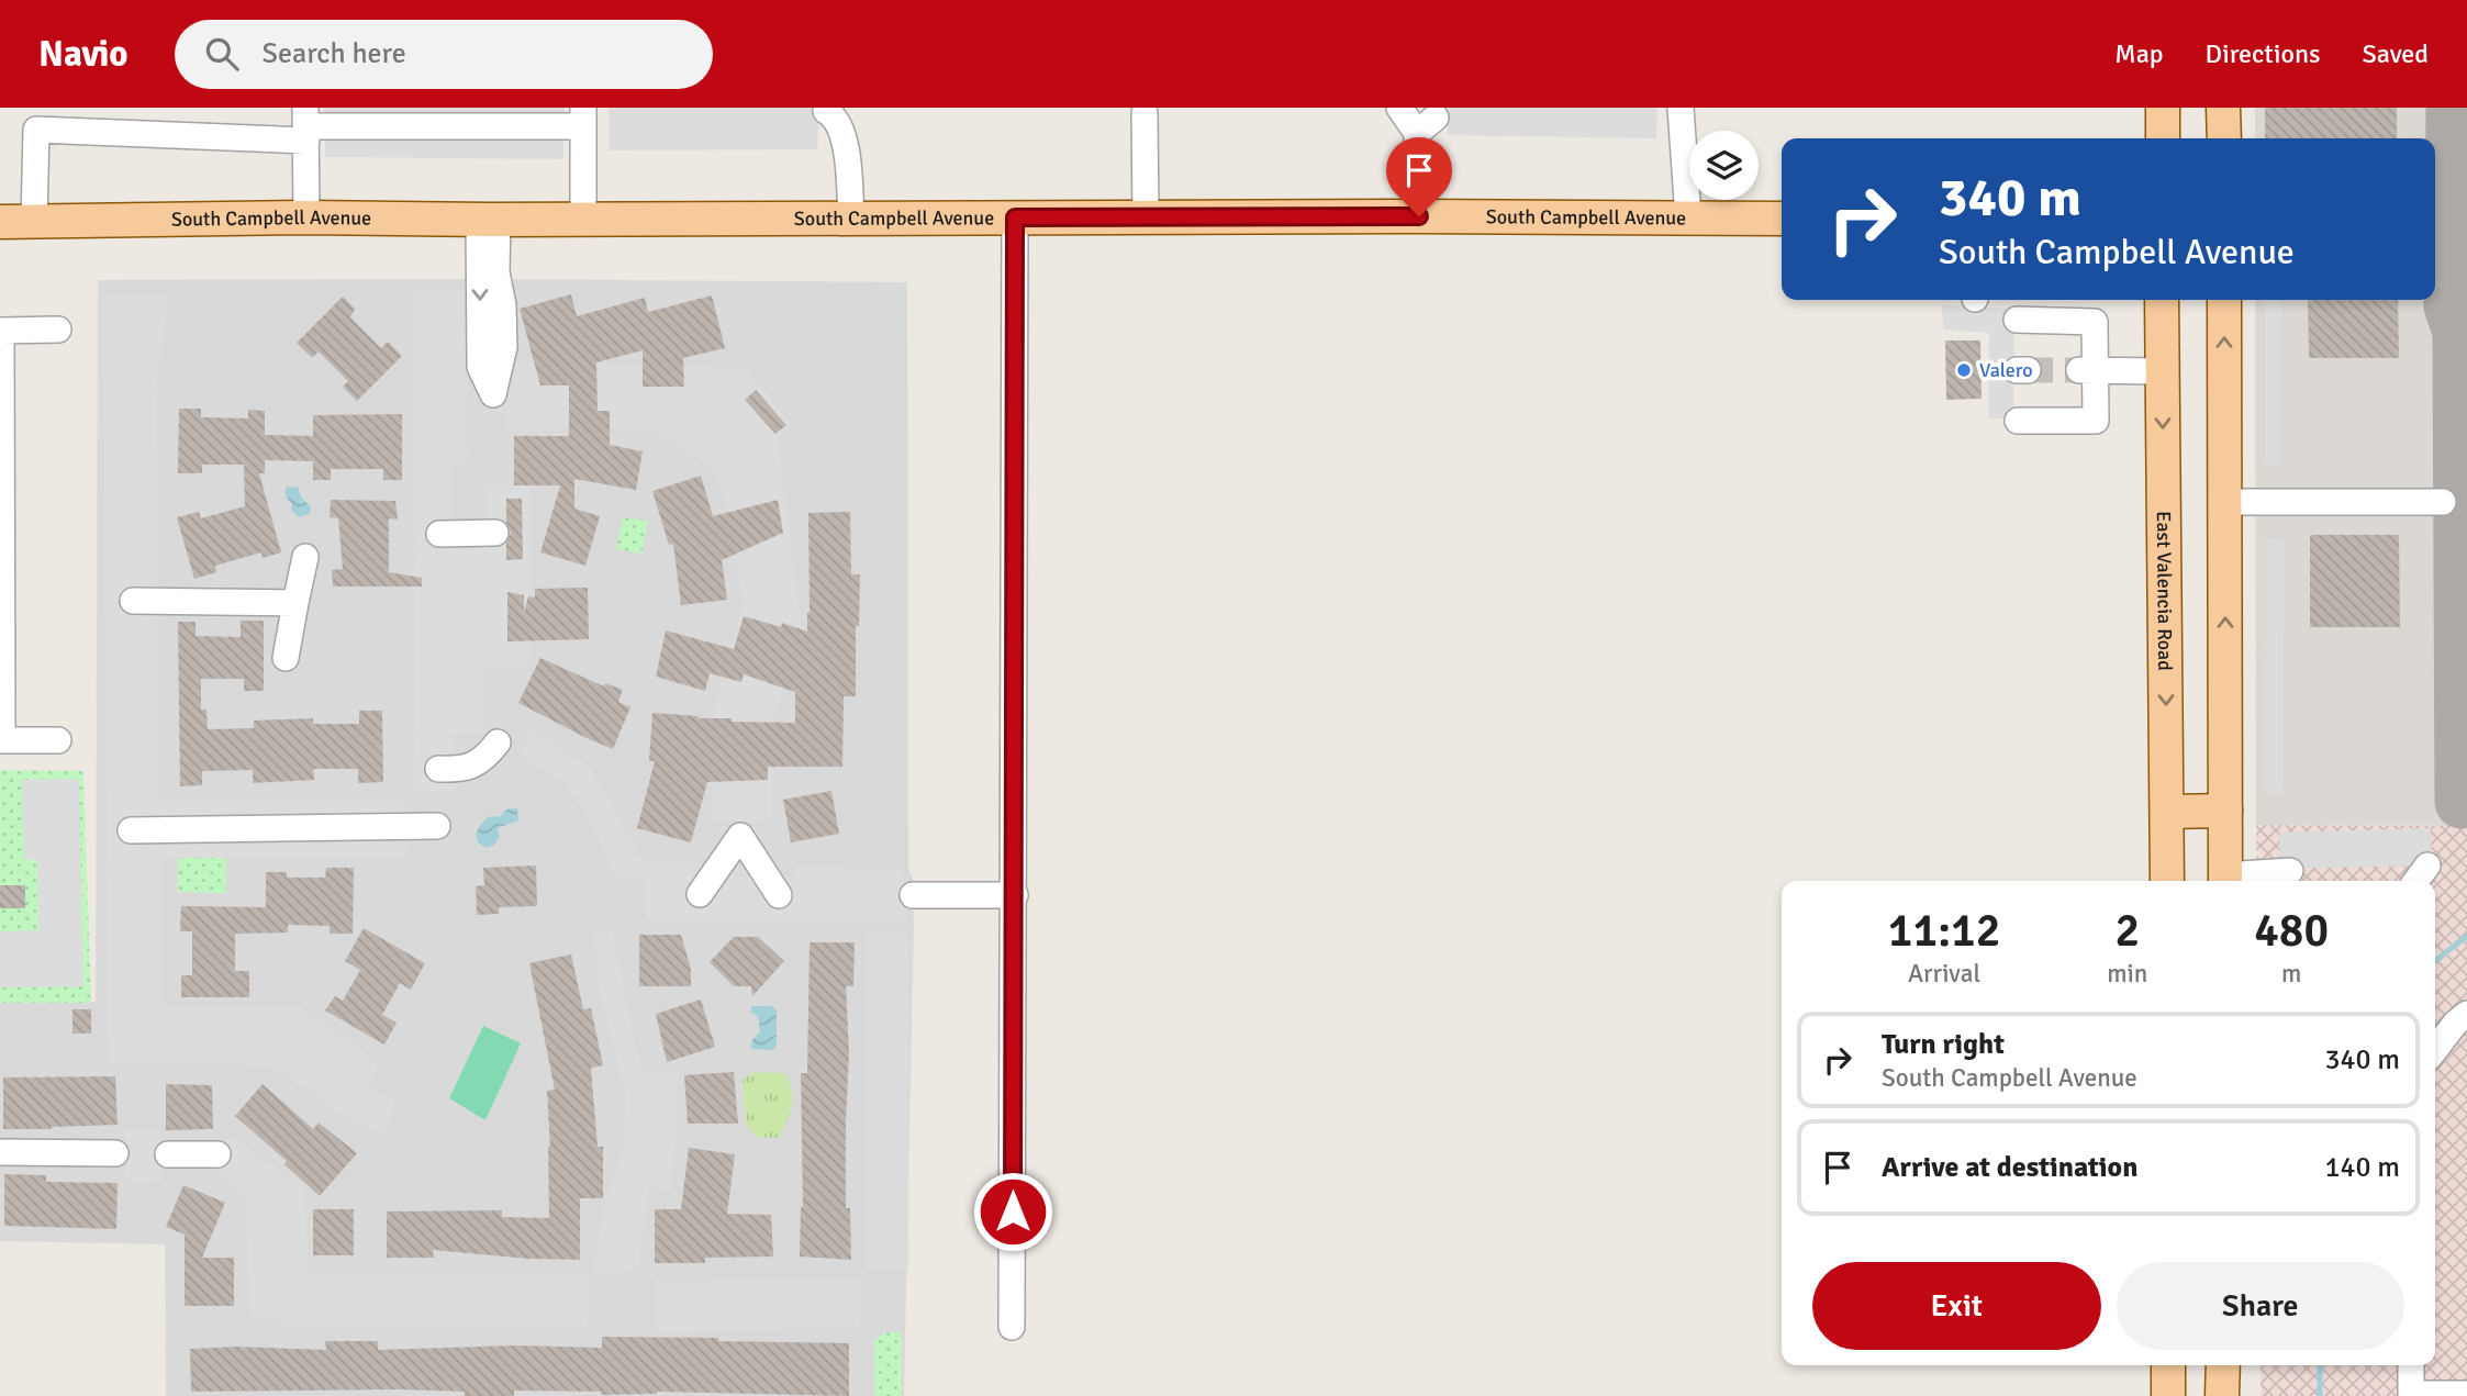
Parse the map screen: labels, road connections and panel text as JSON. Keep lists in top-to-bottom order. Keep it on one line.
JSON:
{"streets":{"main road":["South Campbell Avenue","East Valencia Road"]},"places":["Valero"],"page":{"header":"Navio","search":"Search here","nav":["Map","Directions","Saved"],"turn":["340 m","South Campbell Avenue"],"eta":["11:12","Arrival","2","min","480","m"],"list":[{"name":"Turn right","note":"South Campbell Avenue","value":"340 m"},{"name":"Arrive at destination","value":"140 m"}],"buttons":["Exit","Share"]}}
